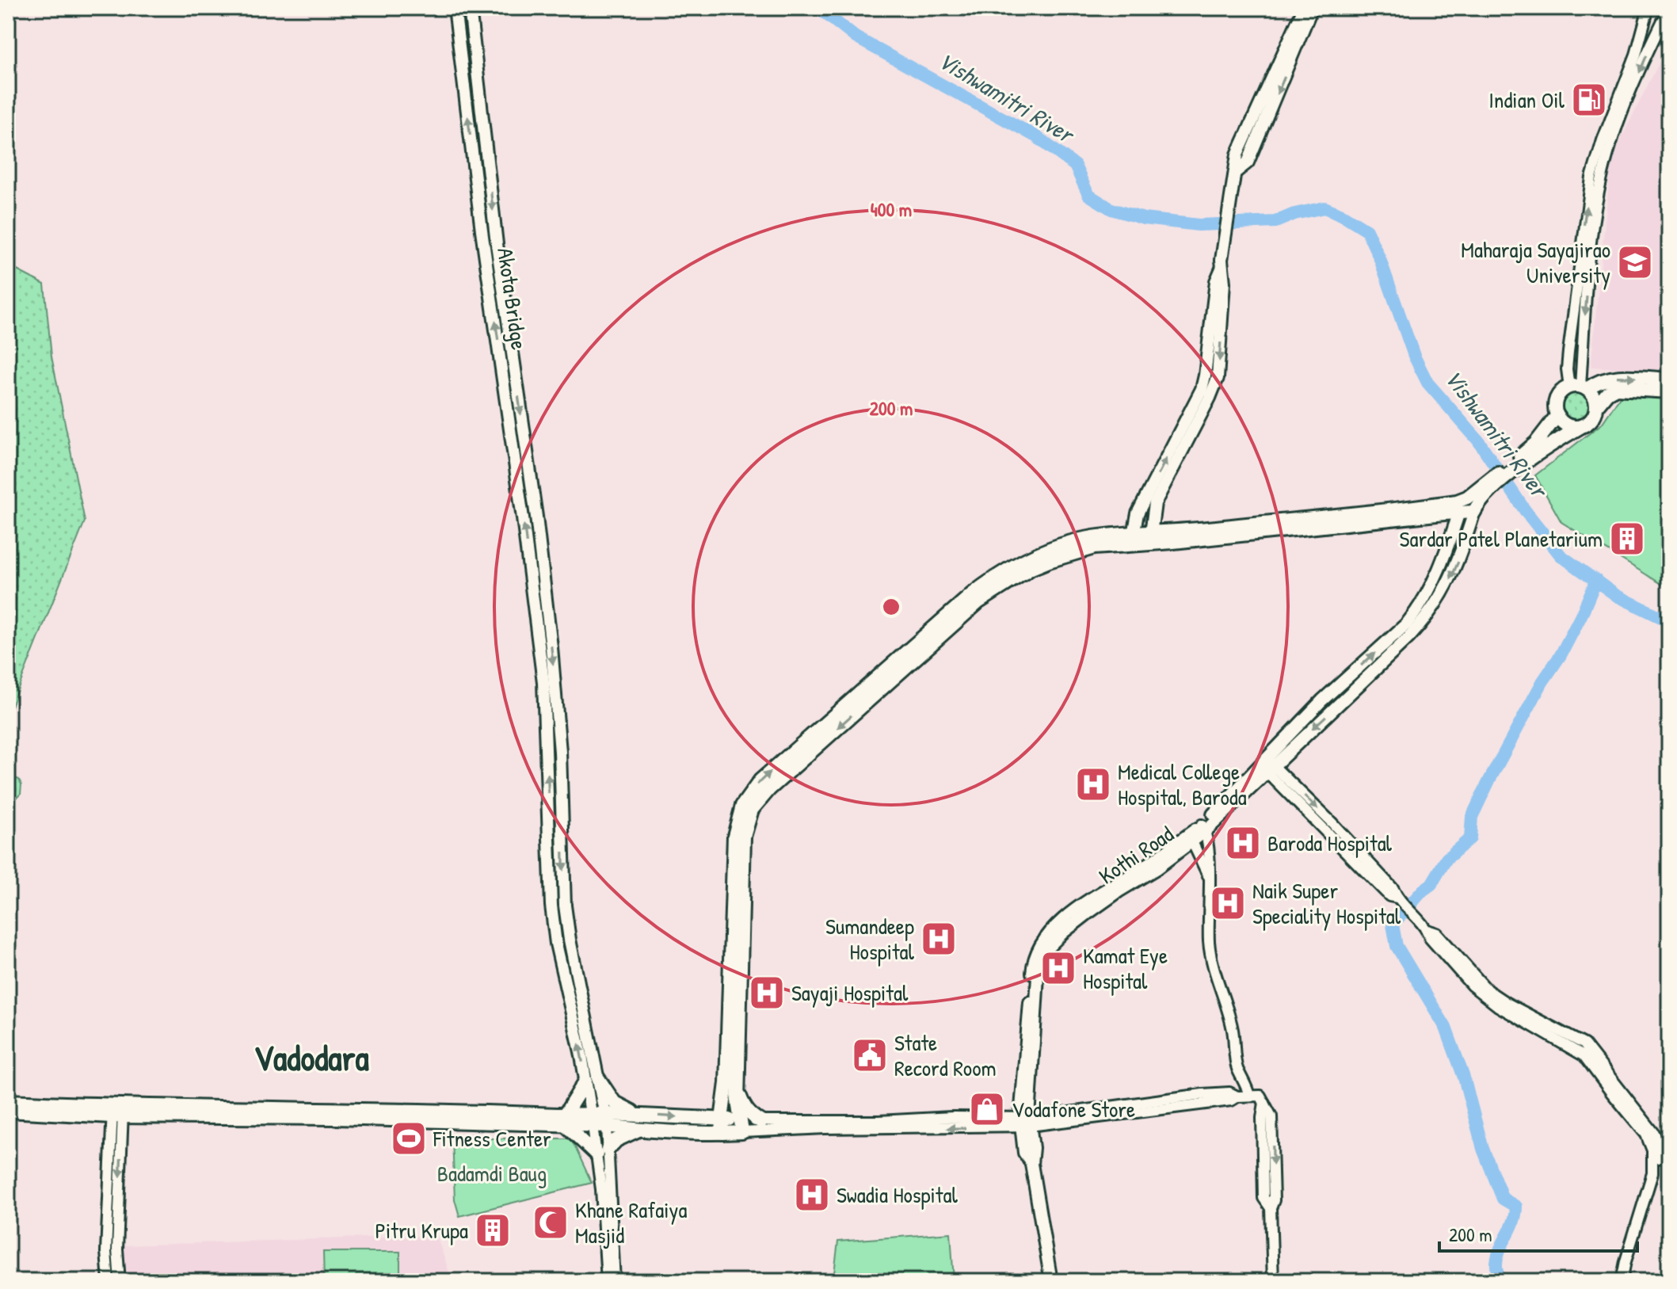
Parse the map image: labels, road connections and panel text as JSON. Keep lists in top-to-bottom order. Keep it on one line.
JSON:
{"streets":{"main road":["Akota Bridge","Kothi Road"]},"districts":["Vadodara"],"water":["Vishwamitri River"],"parks":["Badamdi Baug"],"places":{"fuel station":["Indian Oil"],"school or university":["Maharaja Sayajirao University"],"building":["Sardar Patel Planetarium","Pitru Krupa"],"hospital":["Medical College Hospital, Baroda","Baroda Hospital","Naik Super Speciality Hospital","Sumandeep Hospital","Kamat Eye Hospital","Sayaji Hospital","Swadia Hospital"],"public building":["State Record Room"],"shop":["Vodafone Store"],"sports":["Fitness Center"],"mosque":["Khane Rafaiya Masjid"]},"scale_bar":"200 m","rings":["400 m","200 m"]}
